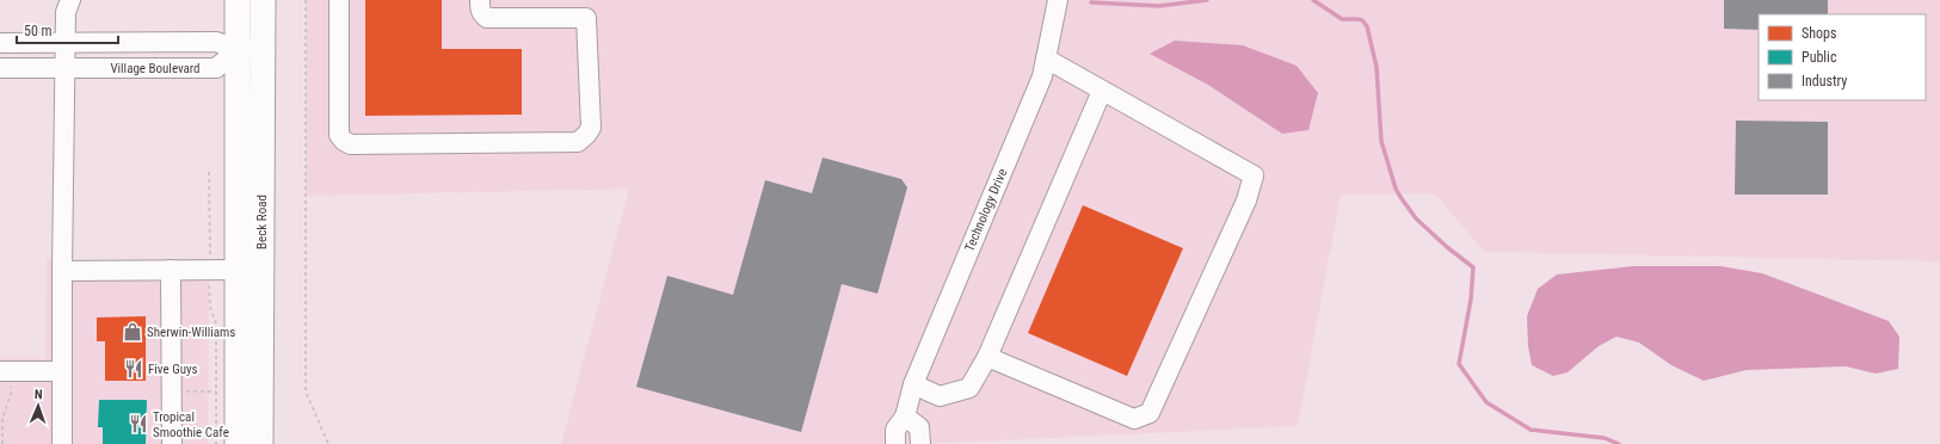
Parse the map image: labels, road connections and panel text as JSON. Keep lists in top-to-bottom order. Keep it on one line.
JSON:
{"streets":{"main road":["Beck Road"],"street":["Village Boulevard","Technology Drive"]},"crossings":[["Village Boulevard","Beck Road"]],"places":{"shop":["Sherwin-Williams"],"restaurant":["Five Guys","Tropical Smoothie Cafe"]},"legend":["Shops","Public","Industry"],"scale_bar":"50 m","north":"top"}
